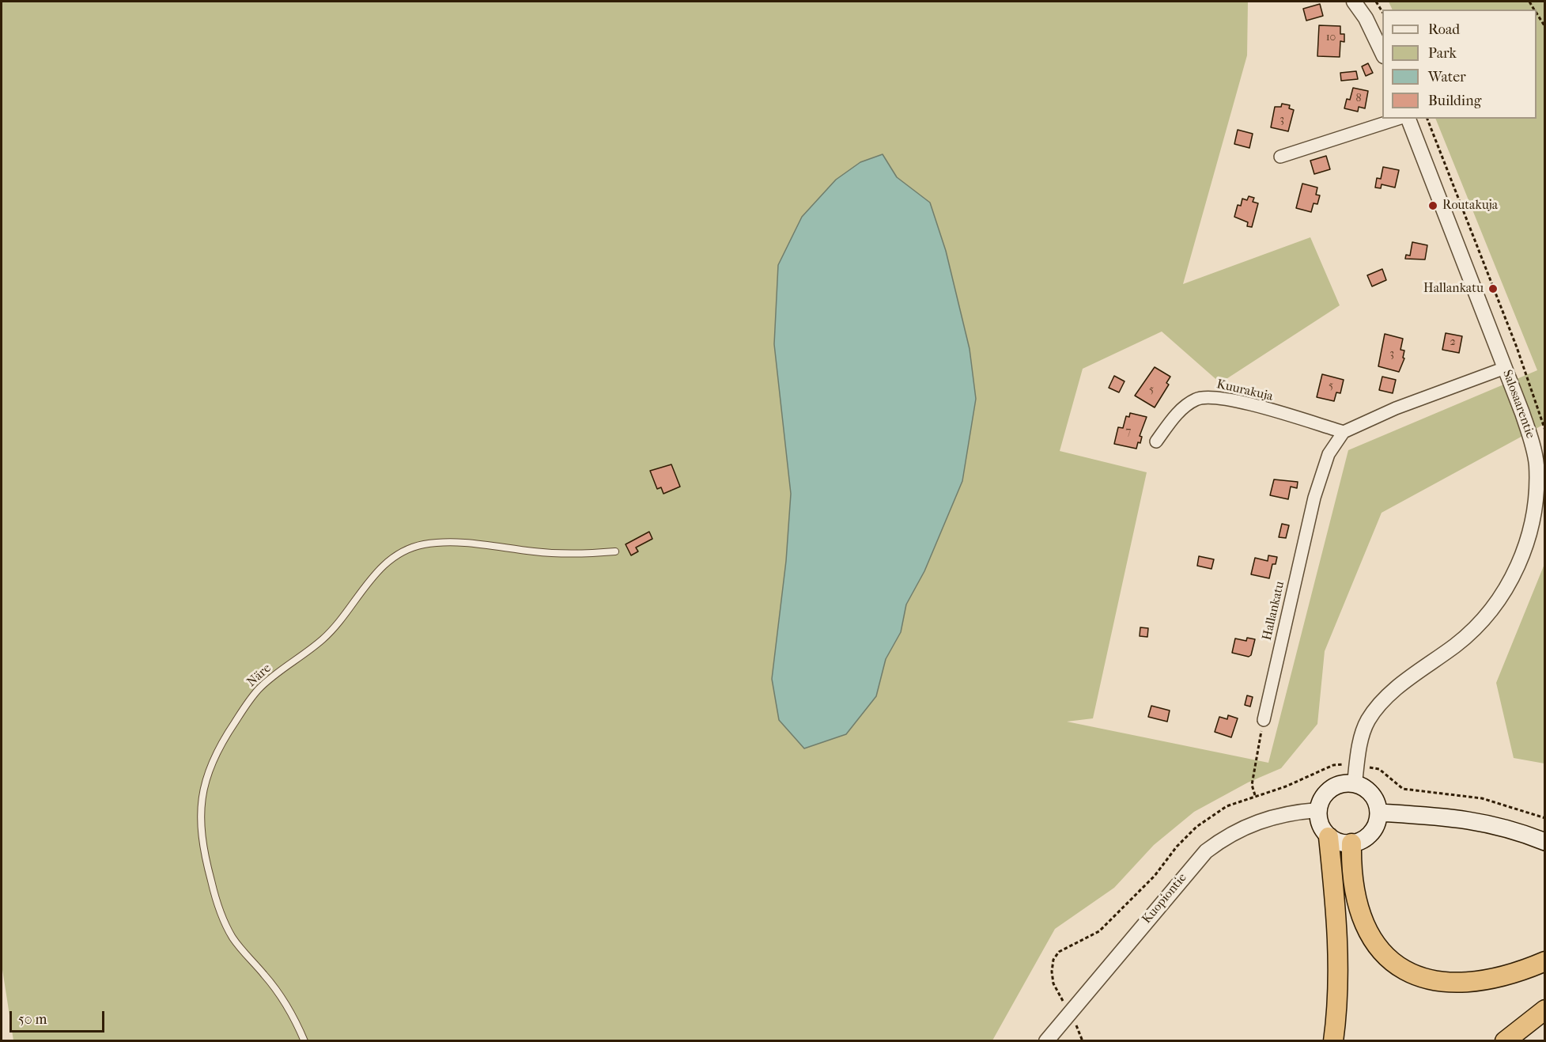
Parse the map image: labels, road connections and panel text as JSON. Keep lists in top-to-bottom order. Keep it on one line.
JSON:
{"streets":{"street":["Kuurakuja","Salosaarentie","Hallankatu","Kuopiontie"],"lane":["Näre"]},"crossings":[["Kuurakuja","Hallankatu"],["Salosaarentie","Kuopiontie"]],"places":["Routakuja","Hallankatu"],"house_numbers":["10","8","3","2","3","5","5","7"],"legend":["Road","Park","Water","Building"],"scale_bar":"50 m"}
